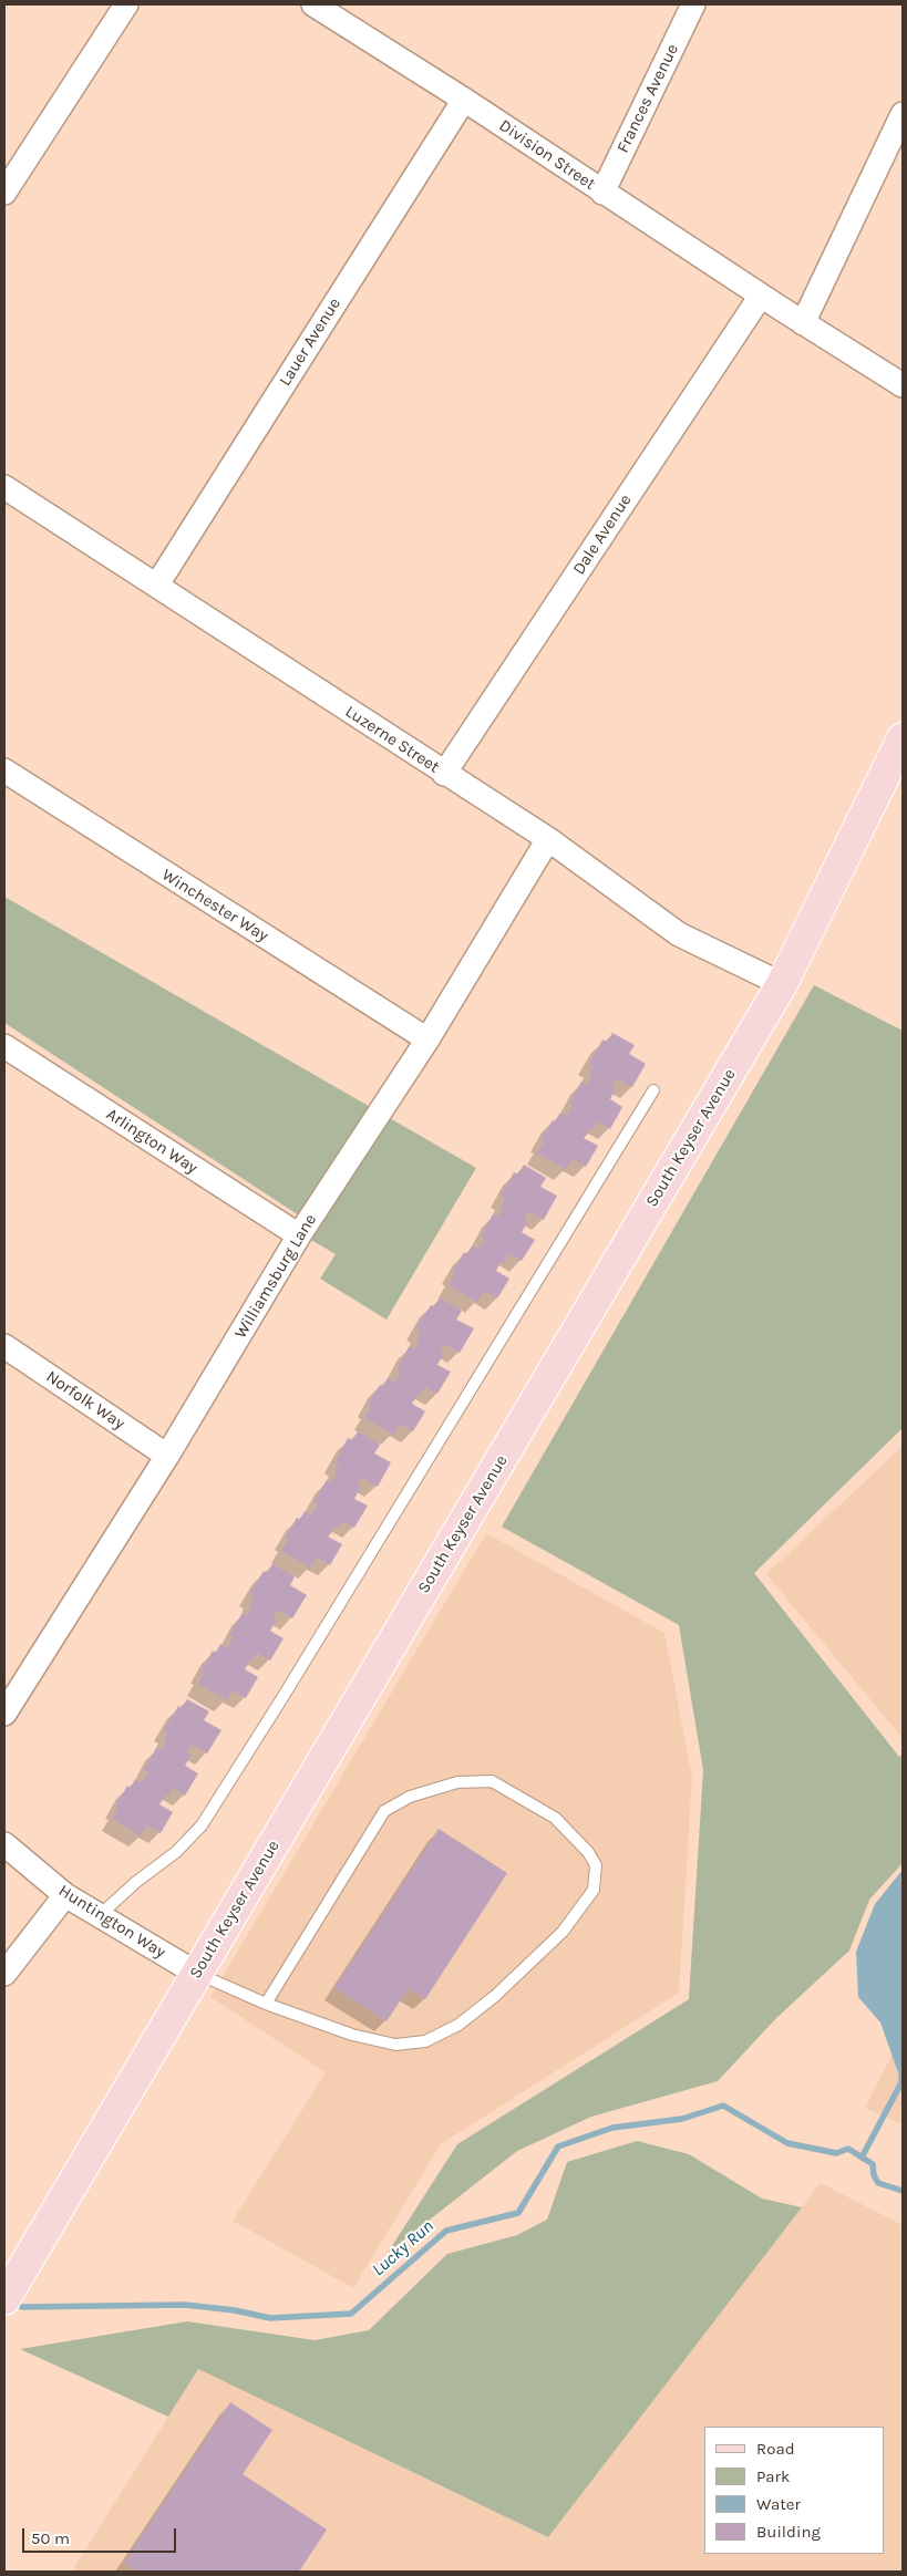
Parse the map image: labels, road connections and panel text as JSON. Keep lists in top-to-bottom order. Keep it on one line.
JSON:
{"streets":{"main road":["South Keyser Avenue"],"street":["Frances Avenue","Division Street","Lauer Avenue","Dale Avenue","Luzerne Street","Winchester Way","Arlington Way","Williamsburg Lane","Norfolk Way","Huntington Way"]},"crossings":[["Frances Avenue","Division Street"],["Division Street","Lauer Avenue"],["Division Street","Dale Avenue"],["Lauer Avenue","Luzerne Street"],["Dale Avenue","Luzerne Street"],["Luzerne Street","South Keyser Avenue"],["Luzerne Street","Williamsburg Lane"],["Winchester Way","Williamsburg Lane"],["South Keyser Avenue","Huntington Way"],["Arlington Way","Williamsburg Lane"],["Williamsburg Lane","Norfolk Way"]],"water":["Lucky Run"],"legend":["Road","Park","Water","Building"],"scale_bar":"50 m"}
